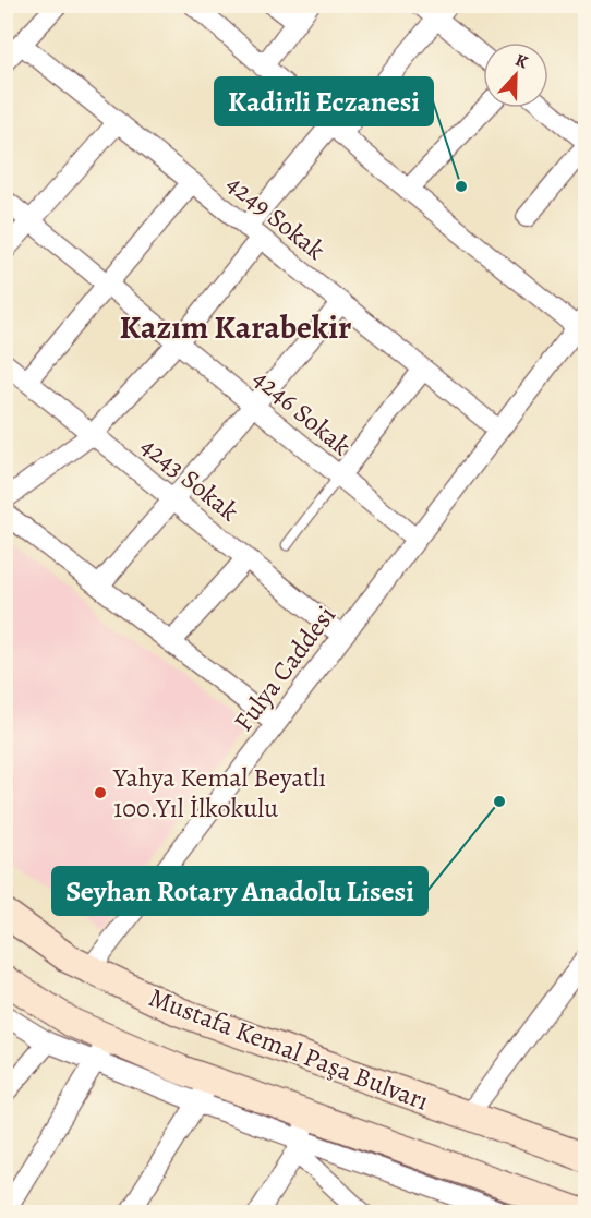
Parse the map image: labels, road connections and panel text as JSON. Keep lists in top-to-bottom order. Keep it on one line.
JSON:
{"streets":{"main road":["Mustafa Kemal Paşa Bulvarı"],"street":["4249 Sokak","4246 Sokak","4243 Sokak","Fulya Caddesi"]},"crossings":[["4249 Sokak","Fulya Caddesi"],["4246 Sokak","Fulya Caddesi"],["4243 Sokak","Fulya Caddesi"],["Fulya Caddesi","Mustafa Kemal Paşa Bulvarı"]],"districts":["Kazım Karabekir"],"places":["Kadirli Eczanesi","Yahya Kemal Beyatlı 100.Yıl İlkokulu","Seyhan Rotary Anadolu Lisesi"],"north":"top"}
